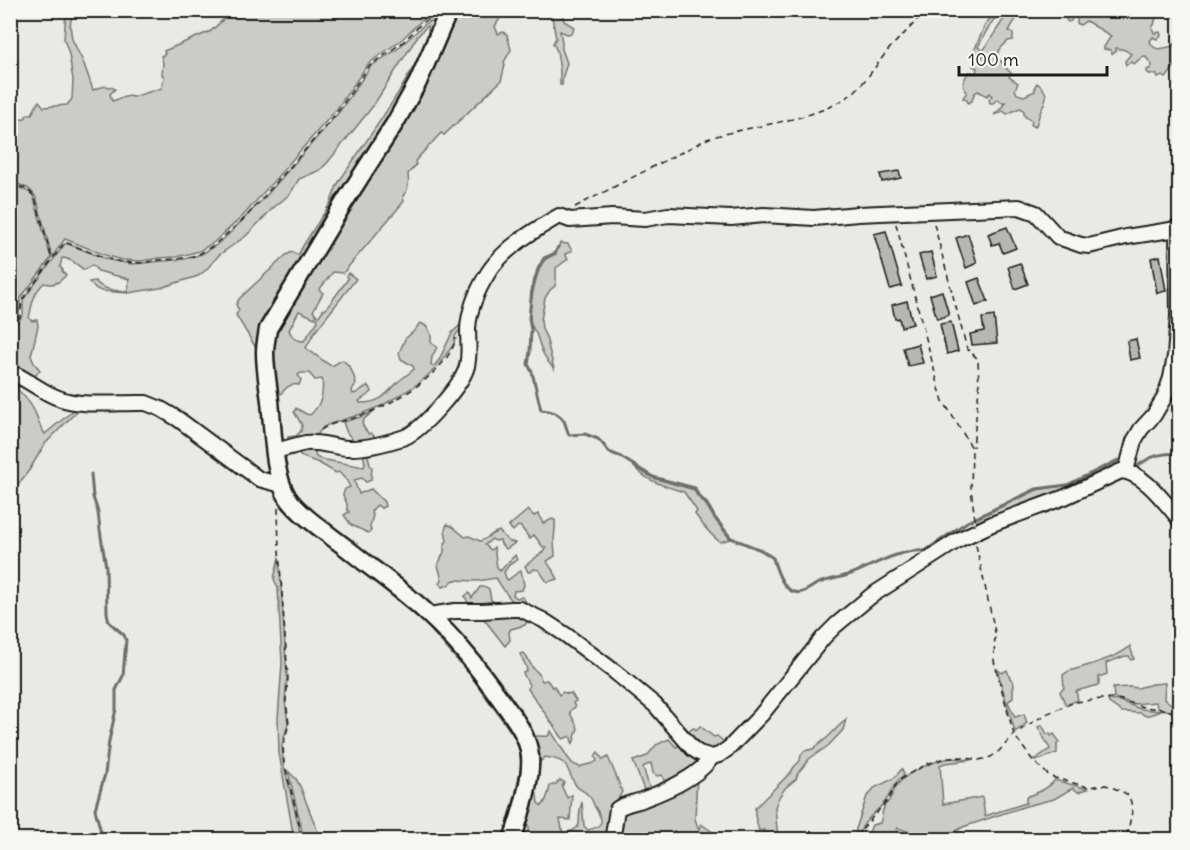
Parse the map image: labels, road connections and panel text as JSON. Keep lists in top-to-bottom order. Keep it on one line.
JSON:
{"scale_bar":"100 m"}
